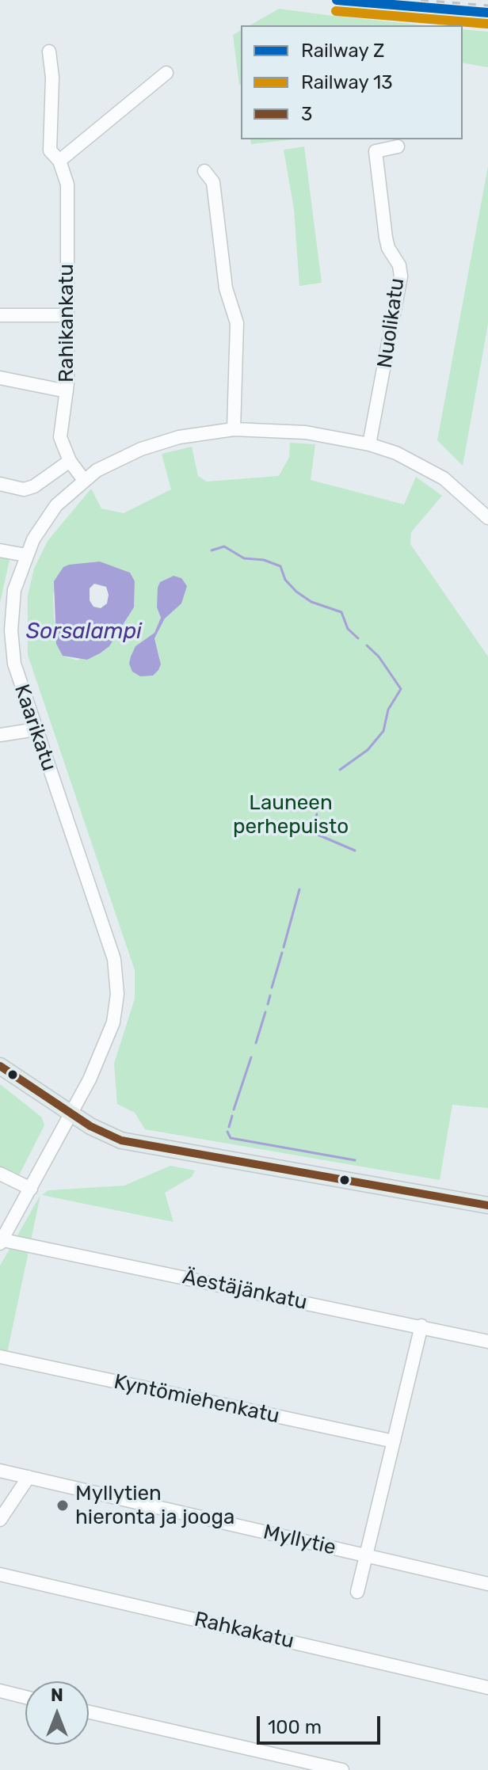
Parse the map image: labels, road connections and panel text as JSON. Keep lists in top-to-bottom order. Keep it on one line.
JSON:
{"streets":{"street":["Rahikankatu","Nuolikatu","Kaarikatu","Äestäjänkatu","Kyntömiehenkatu","Myllytie","Rahkakatu"]},"crossings":[["Rahikankatu","Kaarikatu"],["Nuolikatu","Kaarikatu"],["Kaarikatu","Äestäjänkatu"]],"water":["Sorsalampi"],"parks":["Launeen perhepuisto"],"places":["Myllytien hieronta ja jooga"],"lines":["rail line Z","rail line 13","transit line 3"],"legend":["Railway Z","Railway 13","3"],"scale_bar":"100 m","north":"top"}
